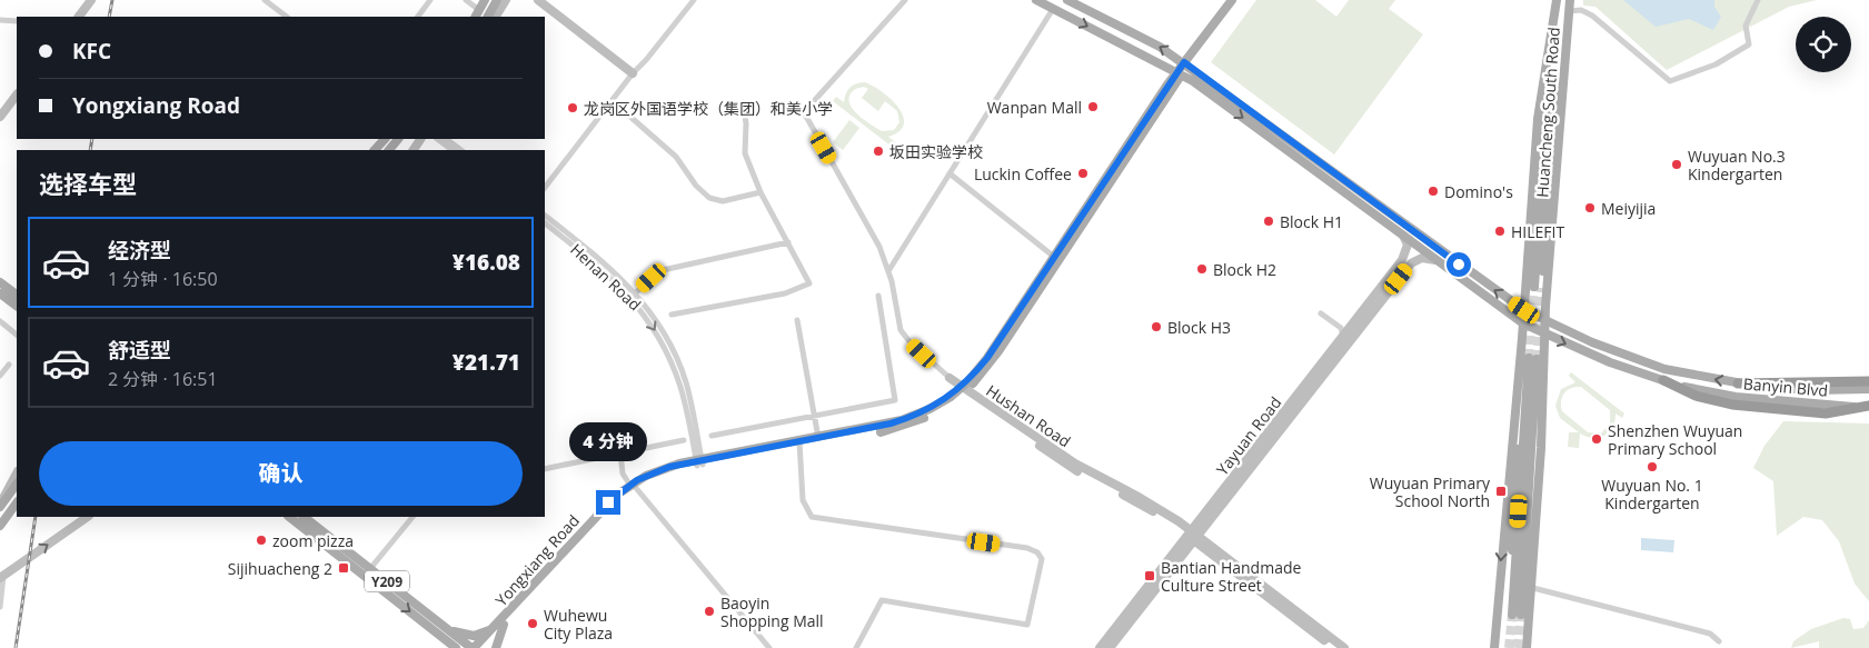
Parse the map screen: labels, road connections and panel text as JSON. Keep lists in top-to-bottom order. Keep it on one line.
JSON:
{"streets":{"main road":["Huancheng South Road","Banyin Blvd","Hushan Road","Yayuan Road","Yongxiang Road","Y209"],"street":["Henan Road"]},"crossings":[["Huancheng South Road","Banyin Blvd"],["Henan Road","Yongxiang Road"],["Banyin Blvd","Yayuan Road"],["Banyin Blvd","Yongxiang Road"],["Hushan Road","Yayuan Road"],["Hushan Road","Yongxiang Road"],["Yongxiang Road","Y209"]],"places":{"other":["Wanpan Mall","龙岗区外国语学校（集团）和美小学","坂田实验学校","Wuyuan No.3 Kindergarten","Luckin Coffee","Domino's","Meiyijia","Block H1","HILEFIT","Block H2","Block H3","Shenzhen Wuyuan Primary School","Wuyuan No. 1 Kindergarten","zoom pizza","Baoyin Shopping Mall","Wuhewu City Plaza"],"transit":["Wuyuan Primary School North","Sijihuacheng 2","Bantian Handmade Culture Street"]},"page":{"banner":["KFC","Yongxiang Road"],"heading":"选择车型","list":[{"name":"经济型","note":"1 分钟 · 16:50","value":"¥16.08"},{"name":"舒适型","note":"2 分钟 · 16:51","value":"¥21.71"}],"bubble":"4 分钟","buttons":"确认"}}
